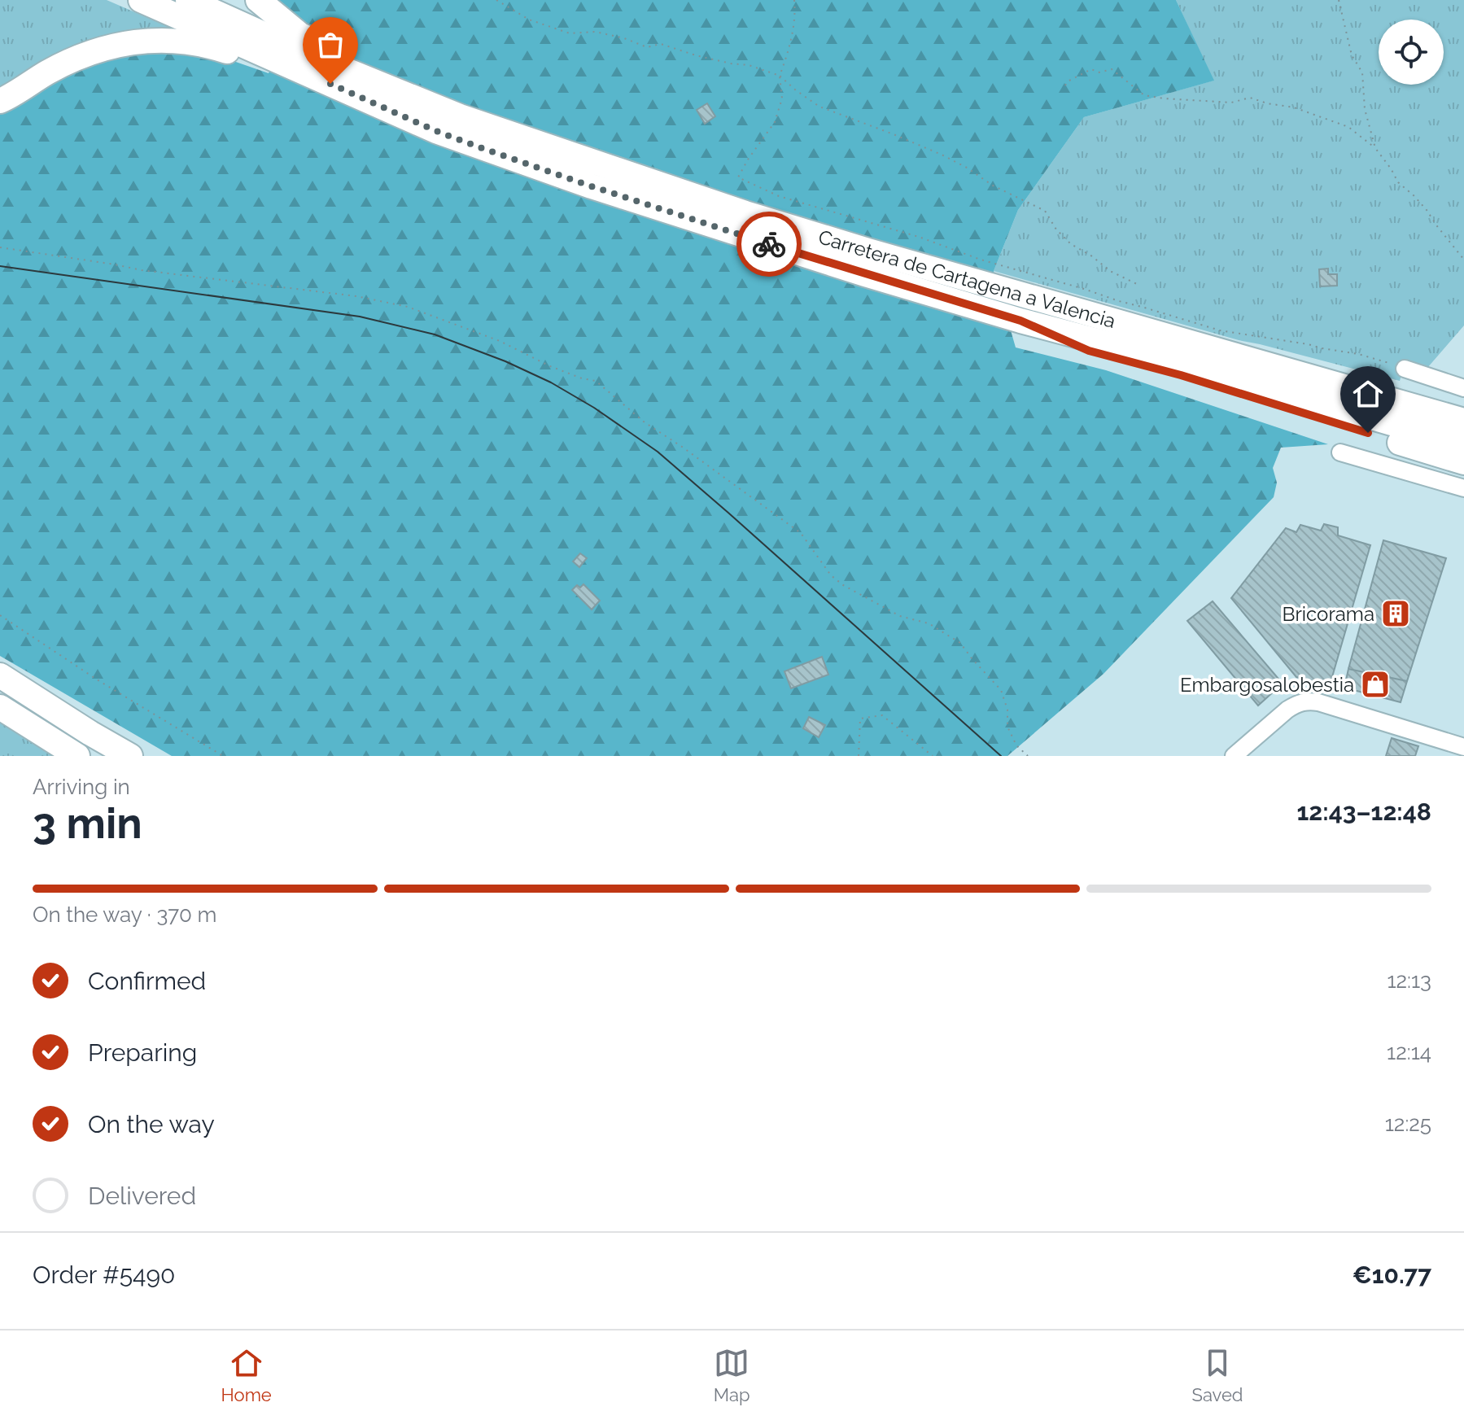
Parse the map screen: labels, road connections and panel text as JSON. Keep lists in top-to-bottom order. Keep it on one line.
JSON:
{"streets":{"highway":["Carretera de Cartagena a Valencia"]},"places":{"building":["Bricorama"],"shop":["Embargosalobestia"]},"page":{"heading":["3 min","Arriving in","12:43–12:48"],"panel":["Order #5490","€10.77"],"bar":"On the way · 370 m","list":[["Confirmed","12:13"],["Preparing","12:14"],["On the way","12:25"],"Delivered"],"tabs":["Home","Map","Saved"]}}
